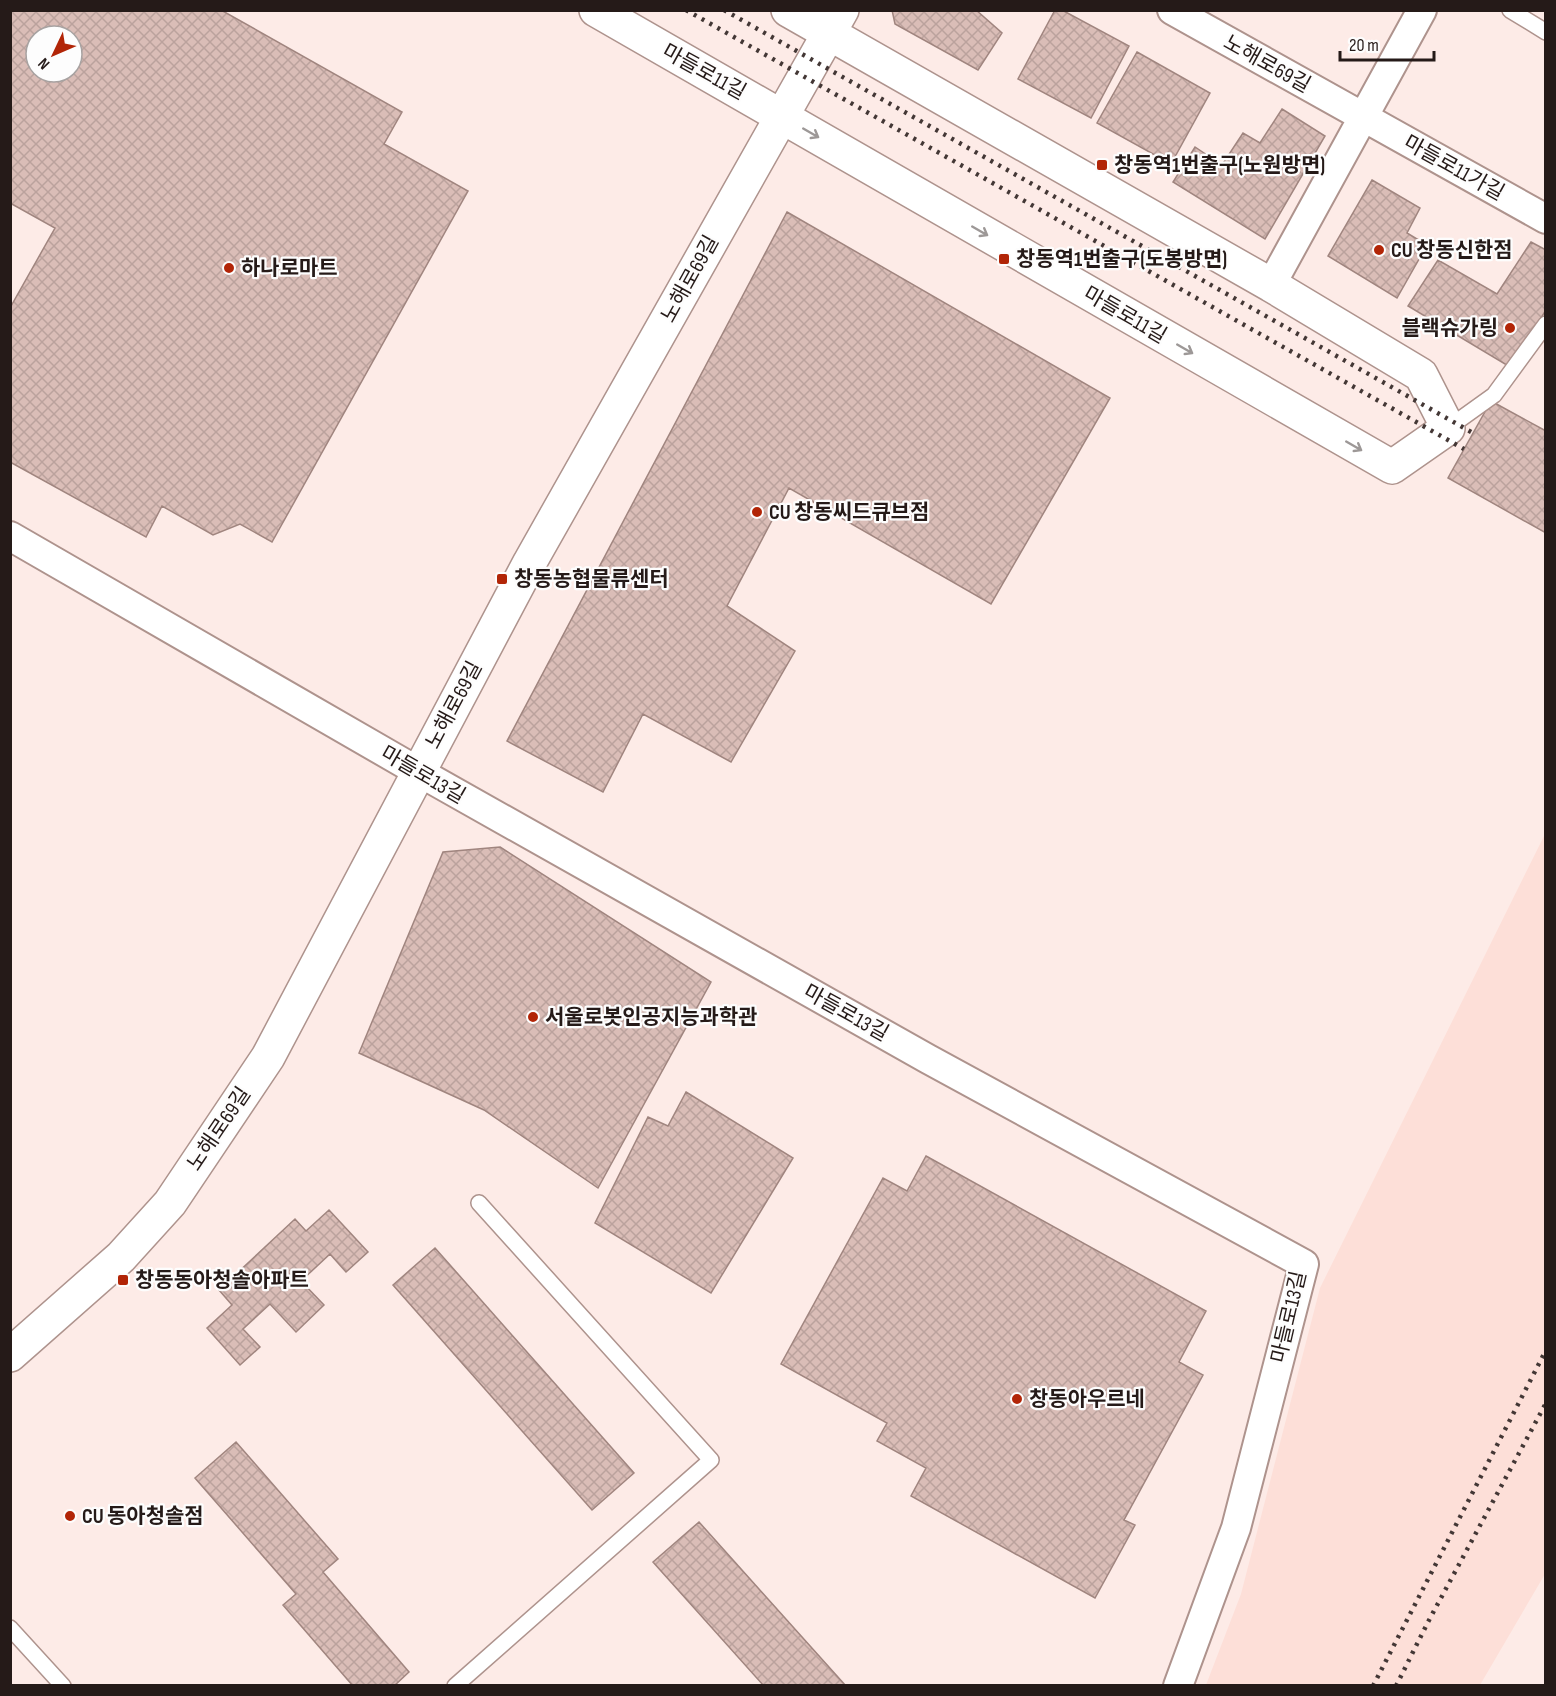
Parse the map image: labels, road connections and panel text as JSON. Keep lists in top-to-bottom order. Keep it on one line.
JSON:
{"streets":{"main road":["노해로69길","마들로11길"],"street":["마들로11가길","마들로13길"]},"crossings":[["노해로69길","마들로11길"],["노해로69길","마들로11가길"],["노해로69길","마들로13길"]],"places":{"transit":["창동역1번출구(노원방면)","창동역1번출구(도봉방면)","창동농협물류센터","창동동아청솔아파트"],"other":["CU 창동신한점","하나로마트","블랙슈가링","CU 창동씨드큐브점","서울로봇인공지능과학관","창동아우르네","CU 동아청솔점"]},"scale_bar":"20 m","north":"bottom left"}
